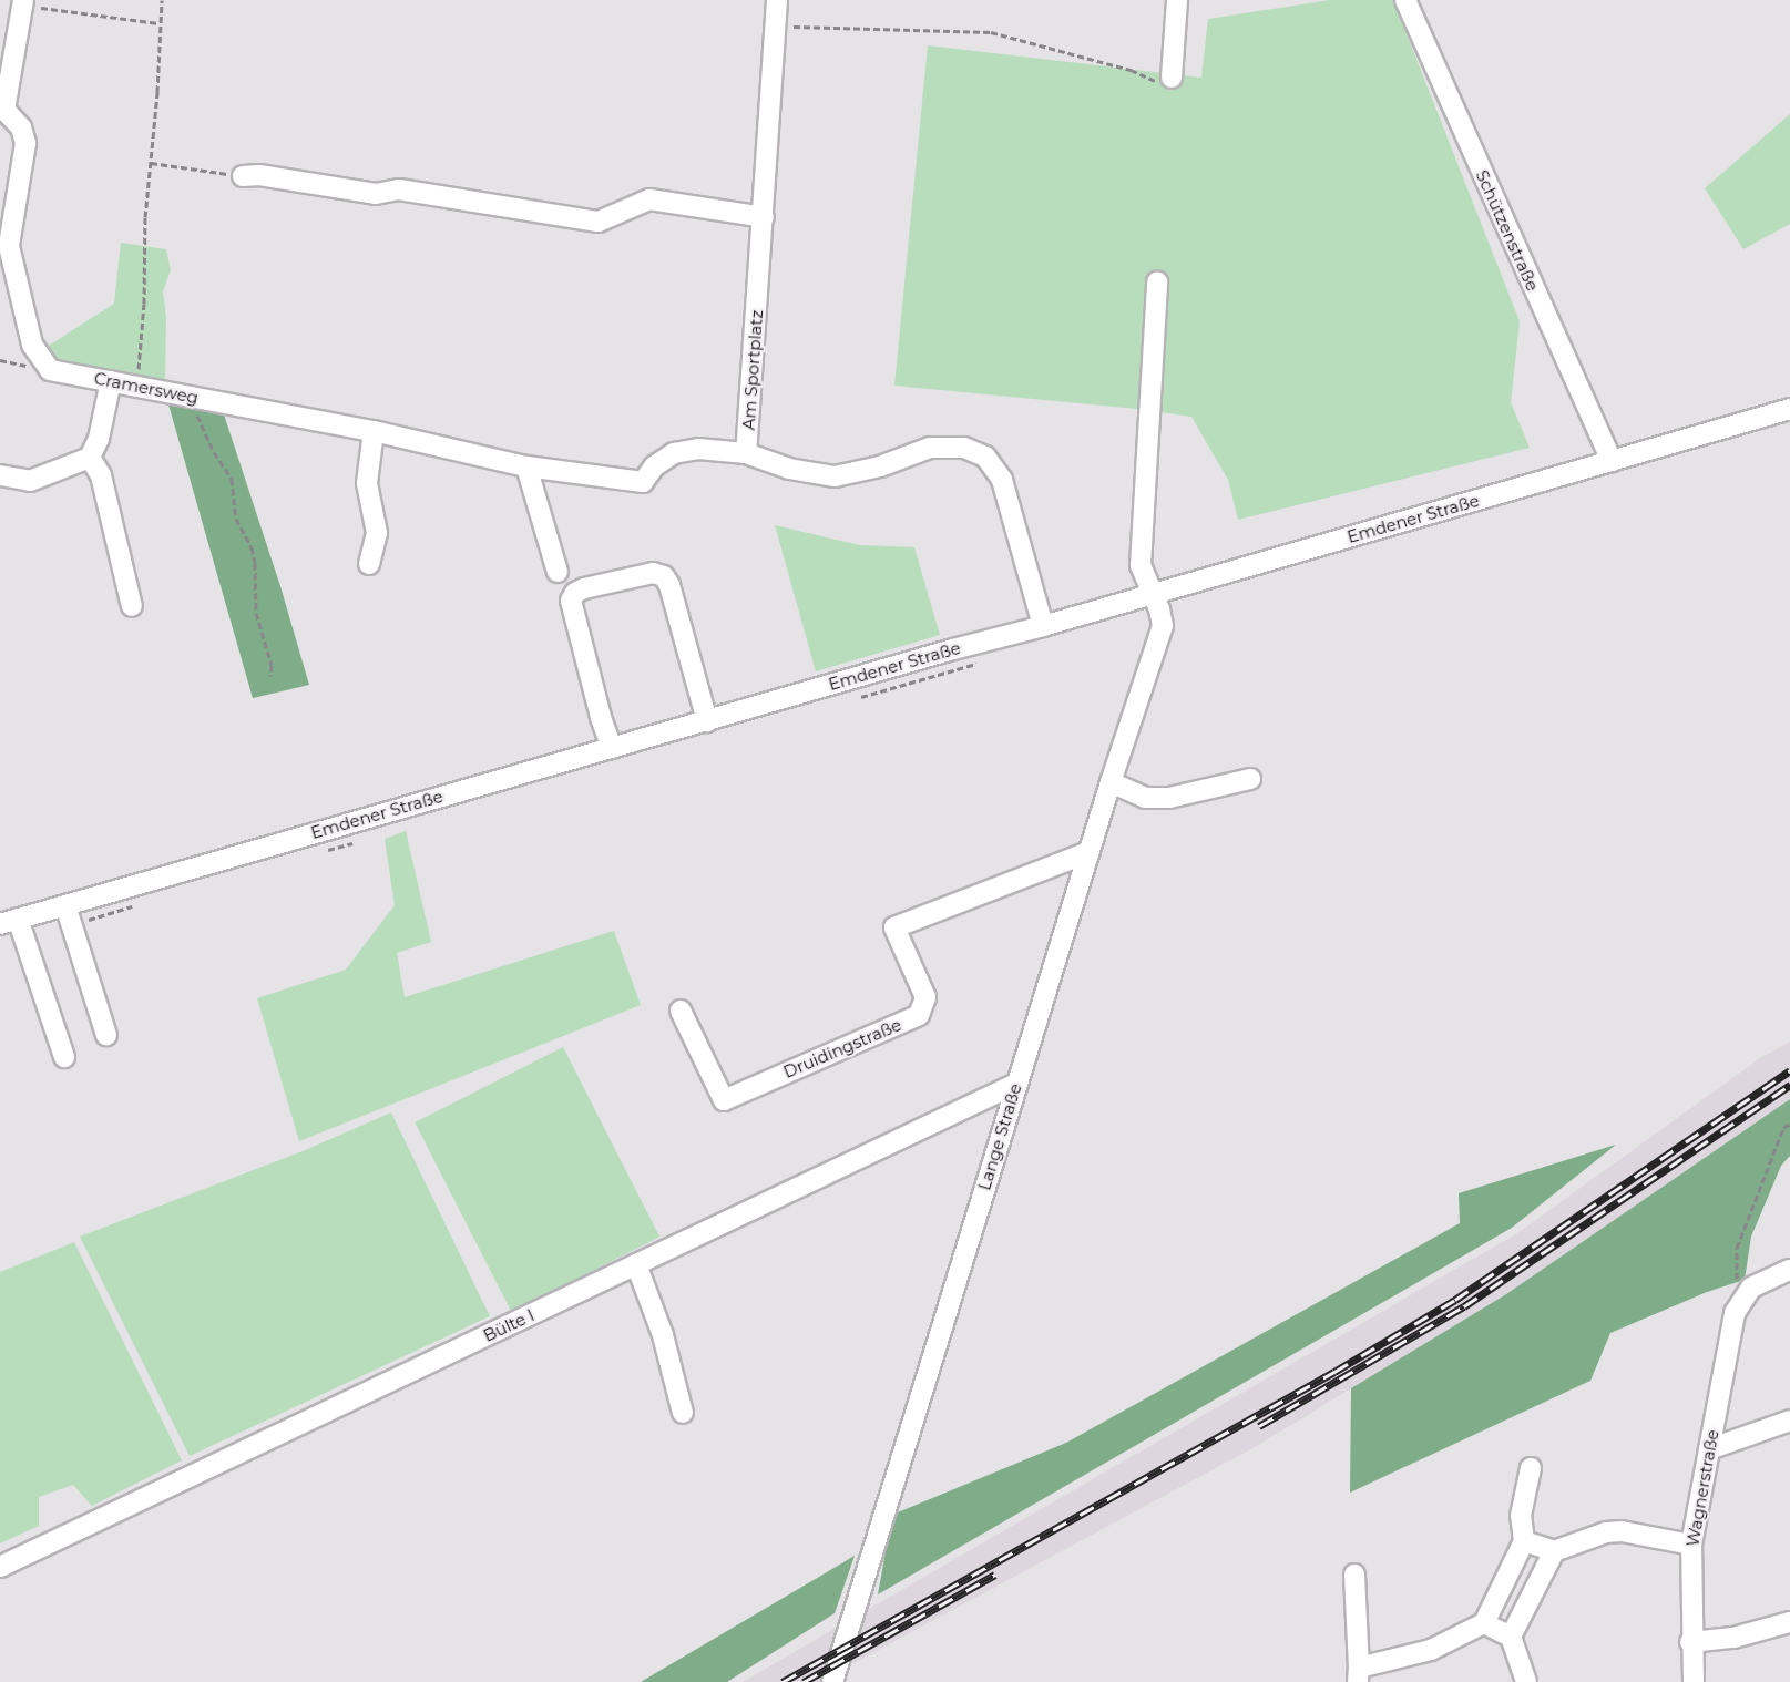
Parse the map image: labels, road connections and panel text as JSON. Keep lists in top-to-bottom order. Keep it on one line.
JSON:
{"streets":{"street":["Schützenstraße","Am Sportplatz","Cramersweg","Emdener Straße","Druidingstraße","Lange Straße","Bülte I","Wagnerstraße"]},"crossings":[["Schützenstraße","Emdener Straße"],["Am Sportplatz","Cramersweg"],["Am Sportplatz","Emdener Straße"],["Emdener Straße","Lange Straße"],["Druidingstraße","Lange Straße"],["Lange Straße","Bülte I"]]}
